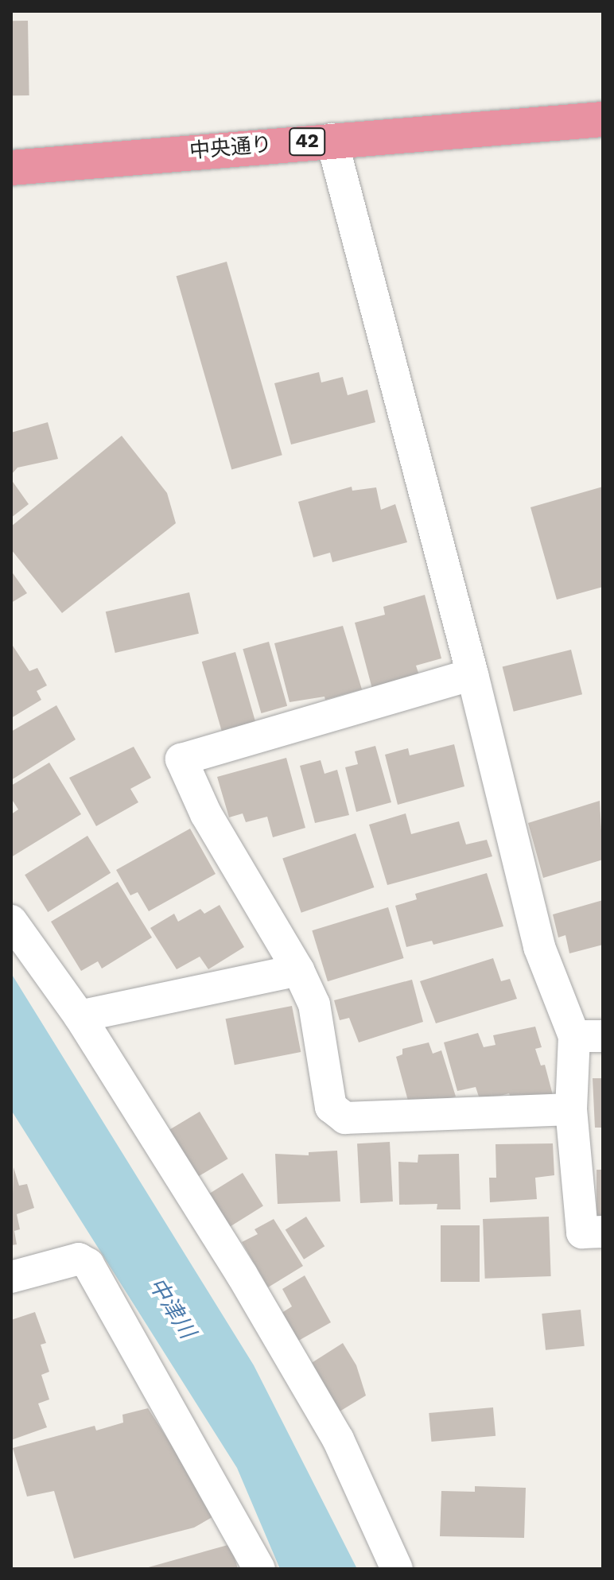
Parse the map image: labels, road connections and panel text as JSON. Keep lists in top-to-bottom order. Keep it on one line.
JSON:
{"streets":{"highway":["42","中央通り"]},"water":["中津川"]}
